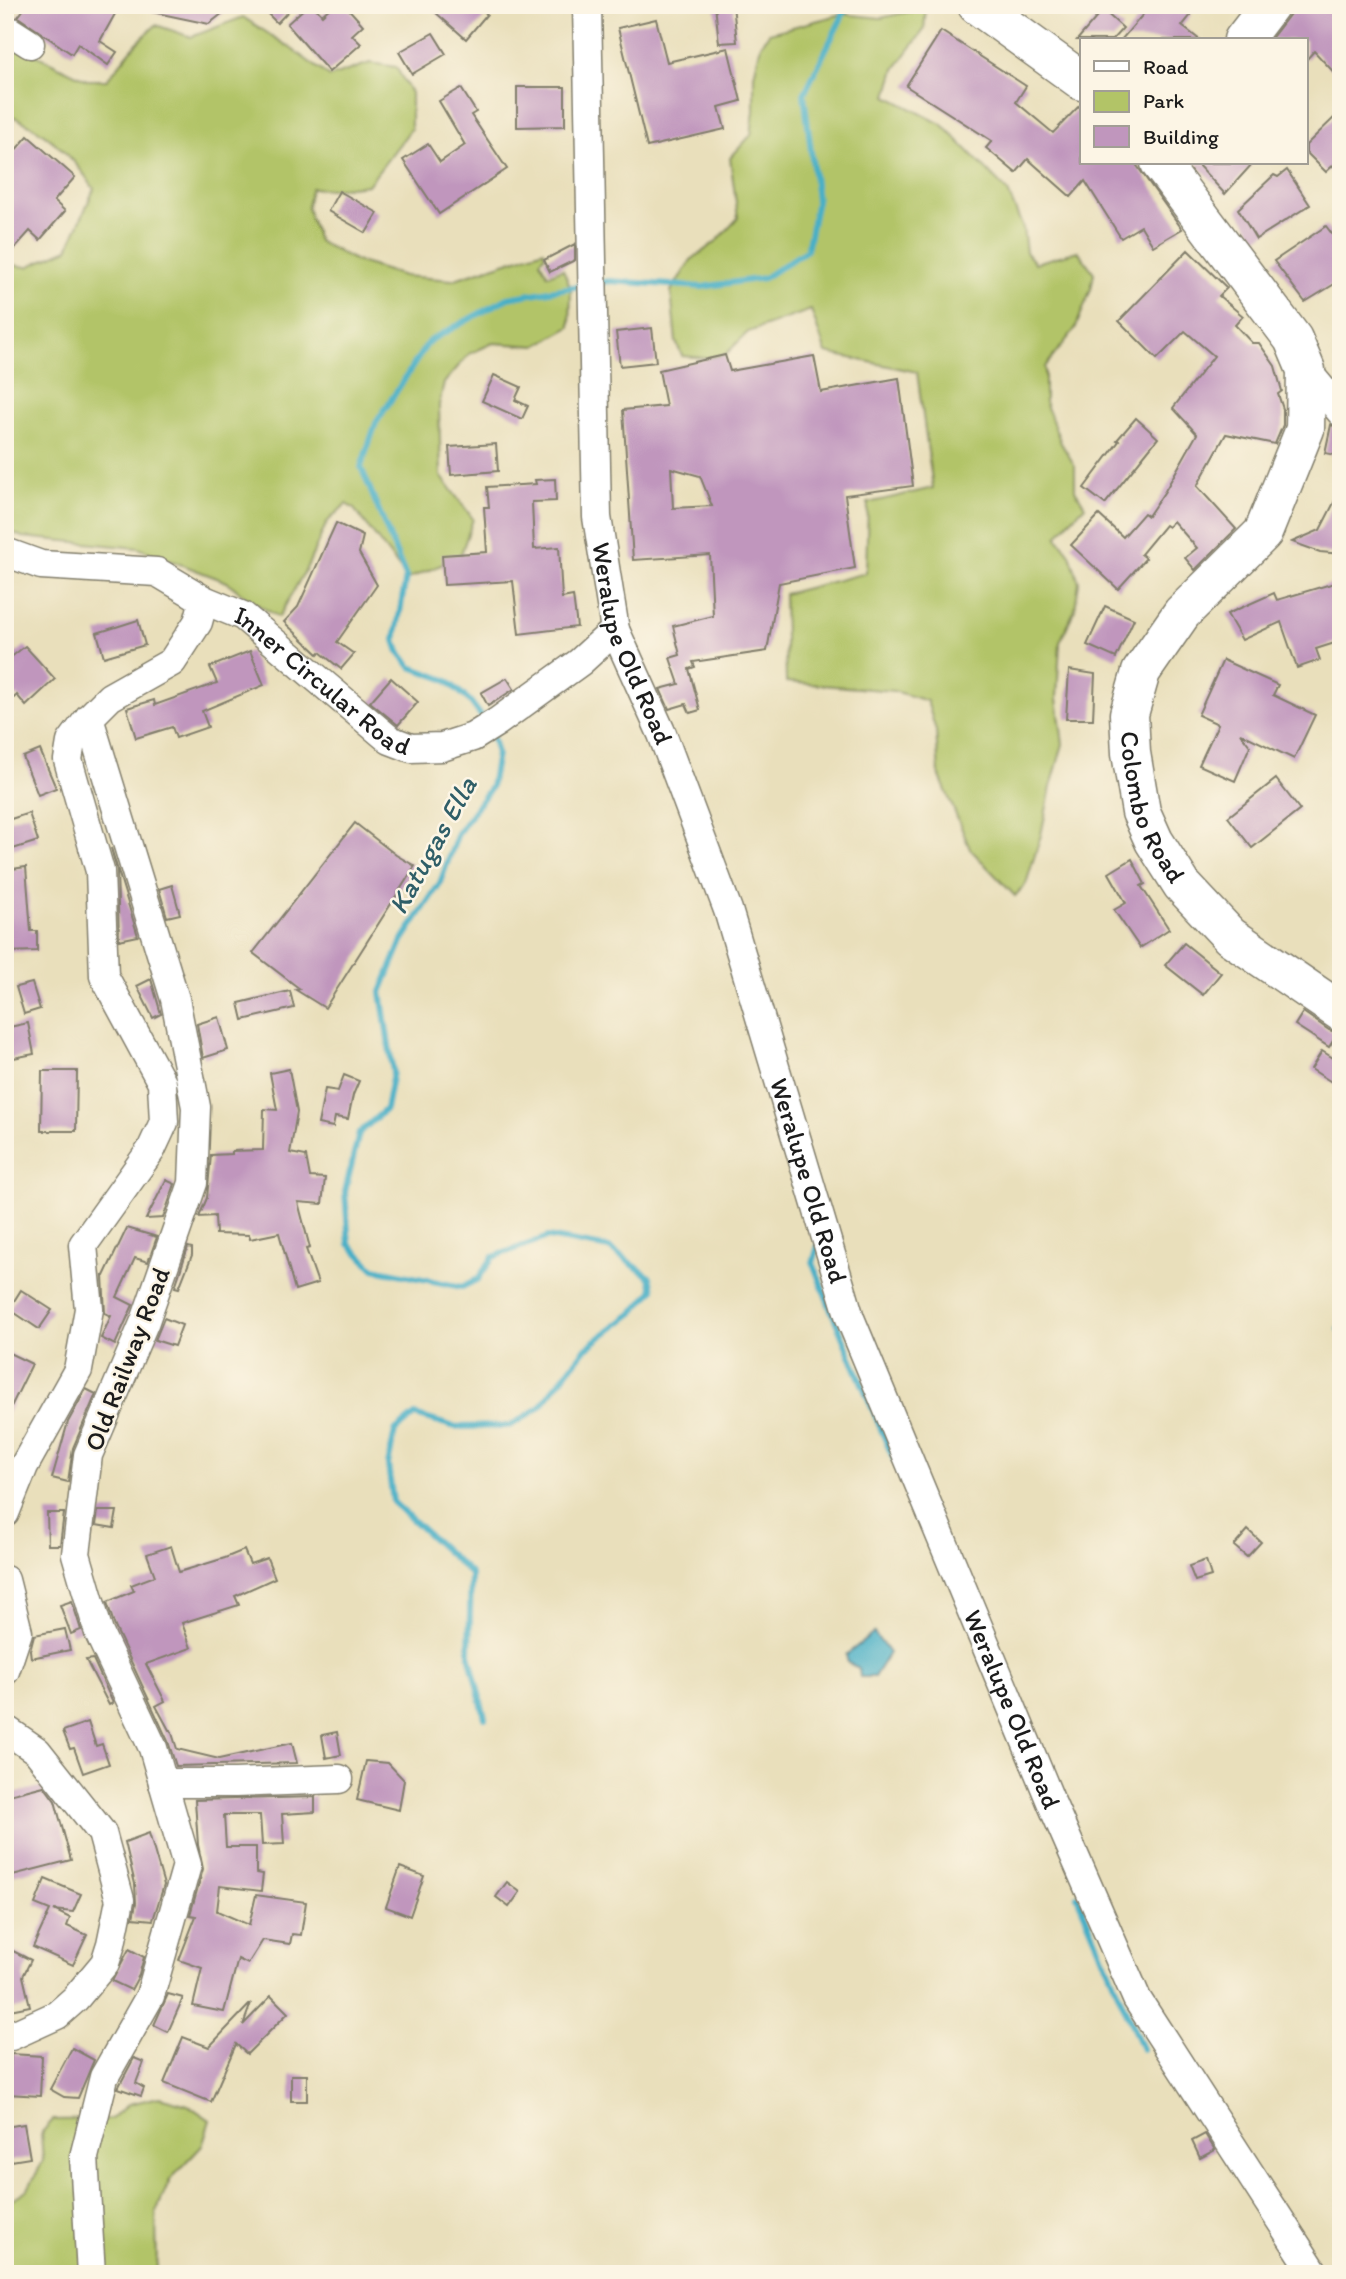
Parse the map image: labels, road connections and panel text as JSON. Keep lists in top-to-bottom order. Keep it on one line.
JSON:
{"streets":{"highway":["Colombo Road"],"street":["Weralupe Old Road","Inner Circular Road","Old Railway Road"]},"crossings":[["Weralupe Old Road","Inner Circular Road"]],"water":["Katugas Ella"],"legend":["Road","Park","Building"]}
